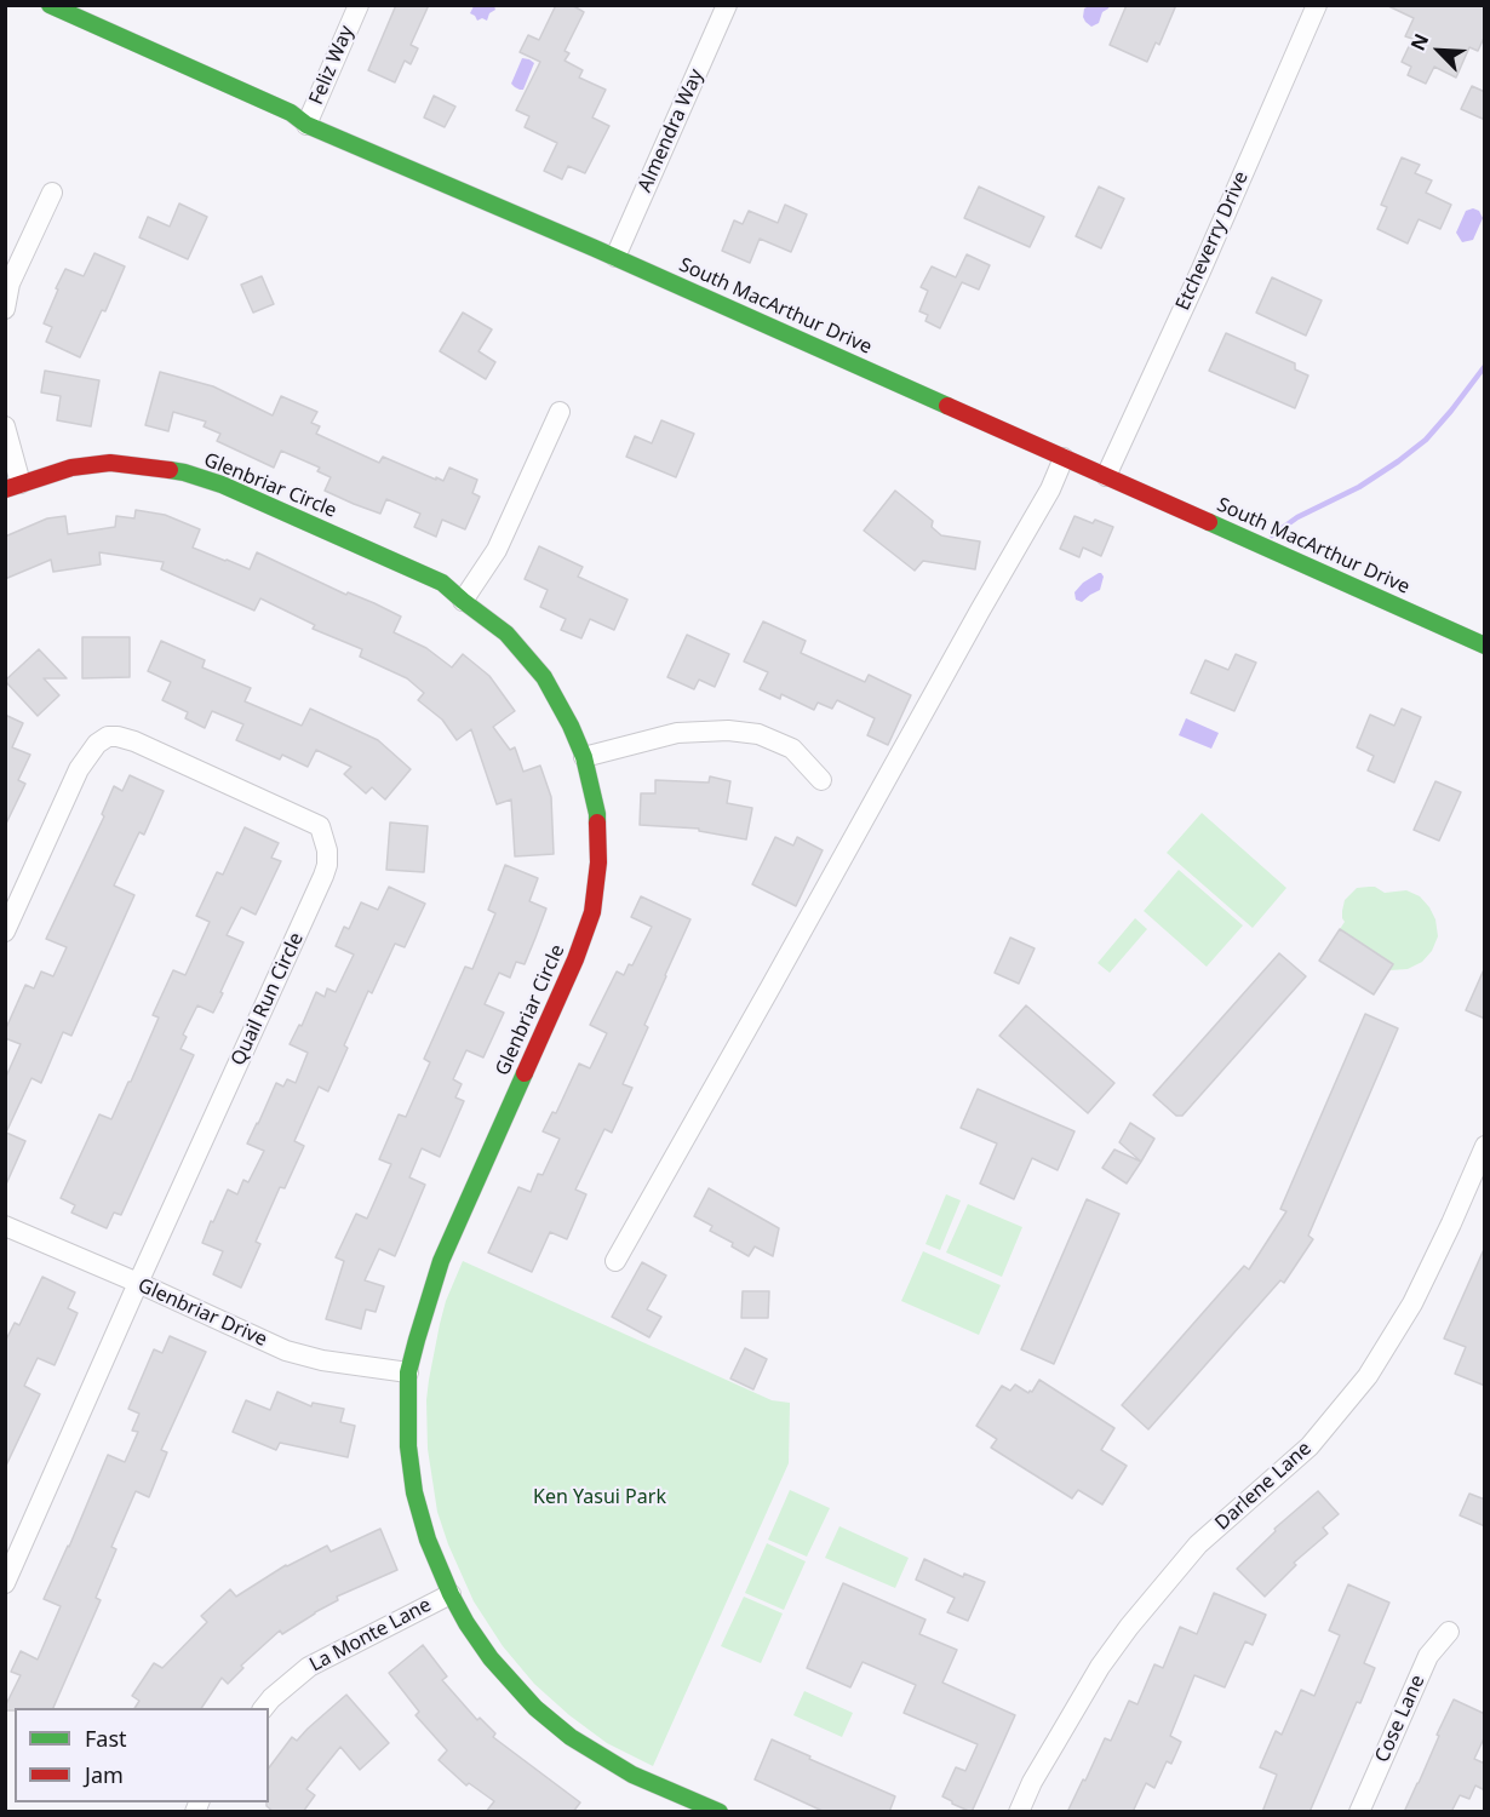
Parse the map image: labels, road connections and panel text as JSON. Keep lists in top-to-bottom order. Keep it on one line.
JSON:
{"streets":{"street":["Feliz Way","Almendra Way","Etcheverry Drive","South MacArthur Drive","Glenbriar Circle","Quail Run Circle","Glenbriar Drive","Darlene Lane","La Monte Lane","Cose Lane"]},"crossings":[["Feliz Way","South MacArthur Drive"],["Almendra Way","South MacArthur Drive"],["Etcheverry Drive","South MacArthur Drive"],["Glenbriar Circle","Glenbriar Drive"],["Glenbriar Circle","La Monte Lane"],["Quail Run Circle","Glenbriar Drive"]],"parks":["Ken Yasui Park"],"legend":["Fast","Jam"],"north":"top left"}
